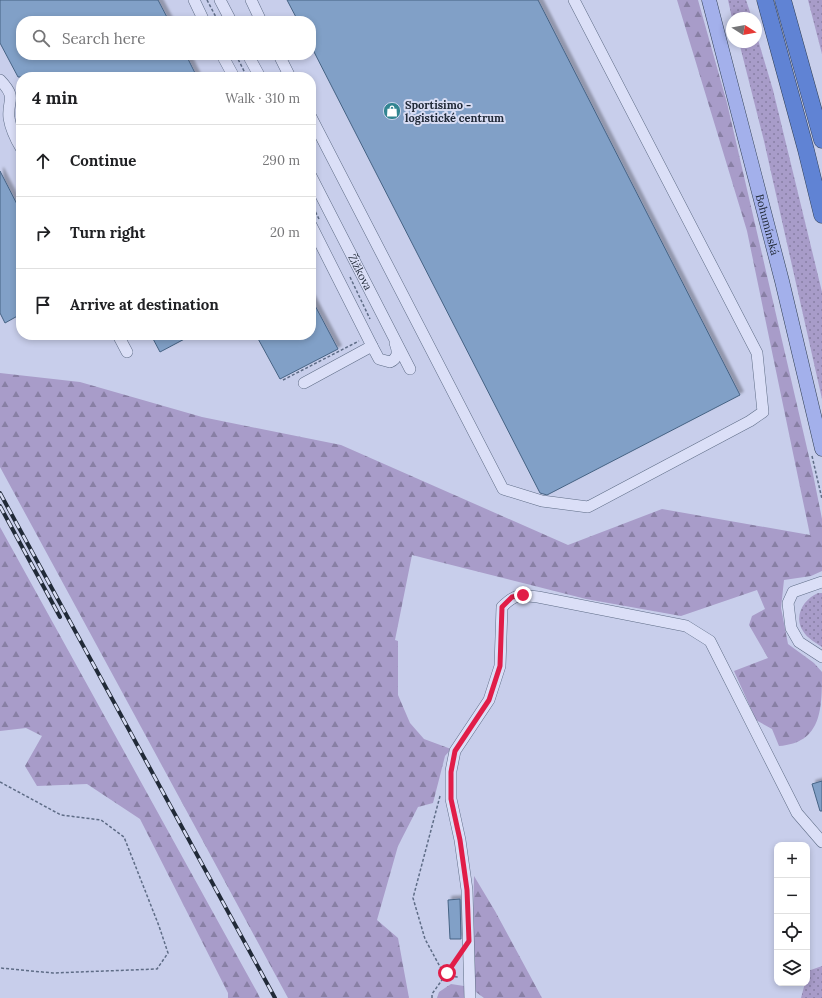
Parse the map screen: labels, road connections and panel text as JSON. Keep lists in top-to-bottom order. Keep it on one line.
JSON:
{"streets":{"main road":["Bohumínská"],"street":["Žižkova"]},"places":{"shop":["Sportisimo - logistické centrum"]},"north":"right","page":{"search":"Search here","heading":["4 min","Walk · 310 m"],"list":[["Continue","290 m"],["Turn right","20 m"],"Arrive at destination"],"map_buttons":["+","−"]}}
